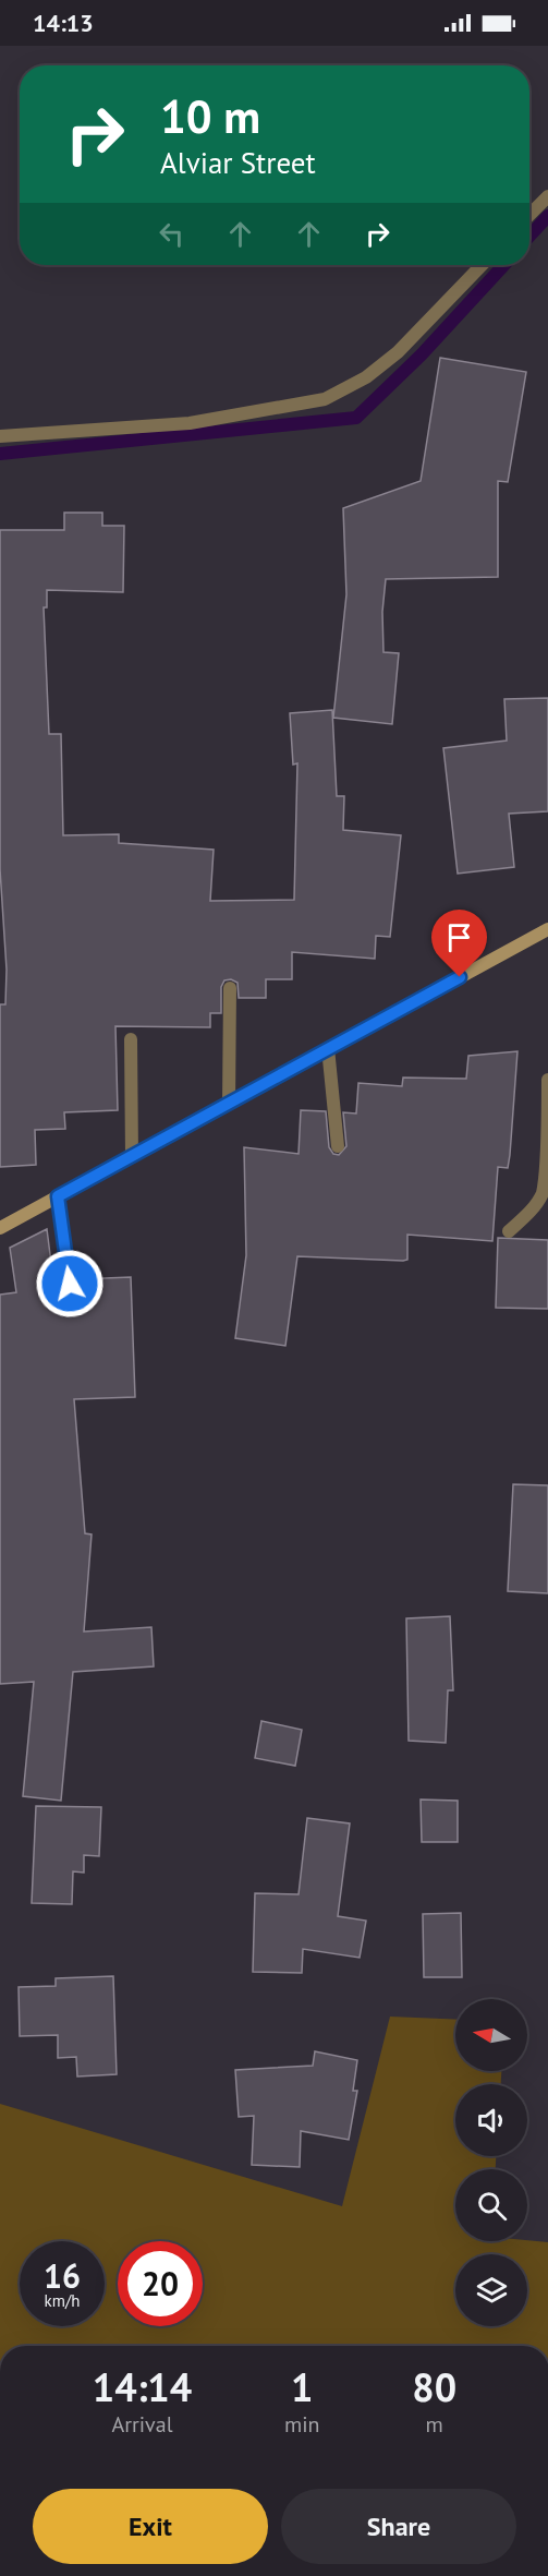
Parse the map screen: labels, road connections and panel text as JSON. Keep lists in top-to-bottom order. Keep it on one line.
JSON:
{"north":"left","page":{"status":"14:13","turn":["10 m","Alviar Street"],"speed":"16 km/h","limit":"20","eta":["14:14","Arrival","1","min","80","m"],"buttons":["Exit","Share"]}}
